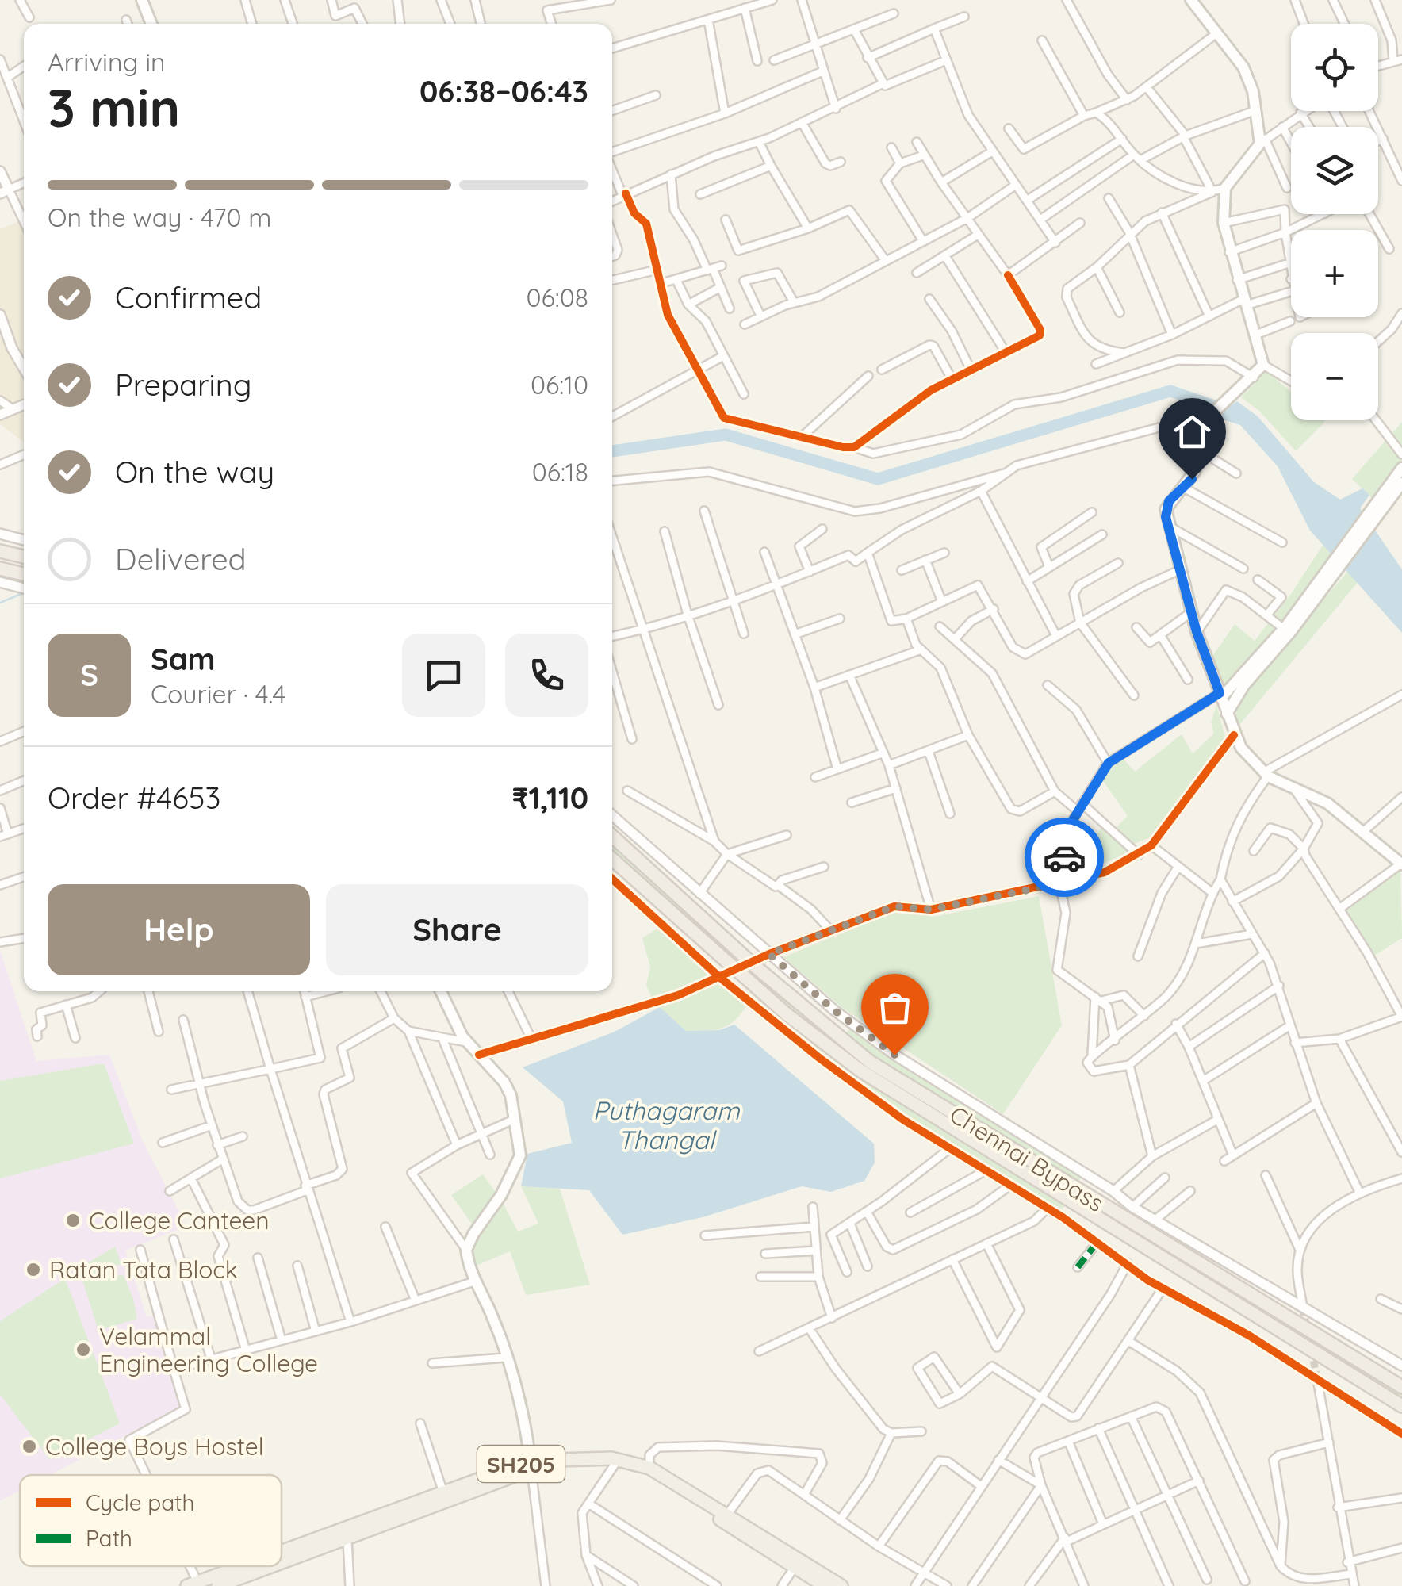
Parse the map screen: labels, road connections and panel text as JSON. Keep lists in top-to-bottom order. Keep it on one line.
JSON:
{"streets":{"highway":["Chennai Bypass"],"main road":["SH205"]},"water":["Puthagaram Thangal"],"places":["College Canteen","Ratan Tata Block","Velammal Engineering College","College Boys Hostel"],"legend":["Cycle path","Path"],"page":{"map_buttons":["+","−"],"heading":["3 min","Arriving in","06:38–06:43"],"panel":["Sam","Courier · 4.4","Order #4653","₹1,110"],"bar":"On the way · 470 m","list":[["Confirmed","06:08"],["Preparing","06:10"],["On the way","06:18"],"Delivered"],"round":"S","buttons":["Help","Share"]}}
